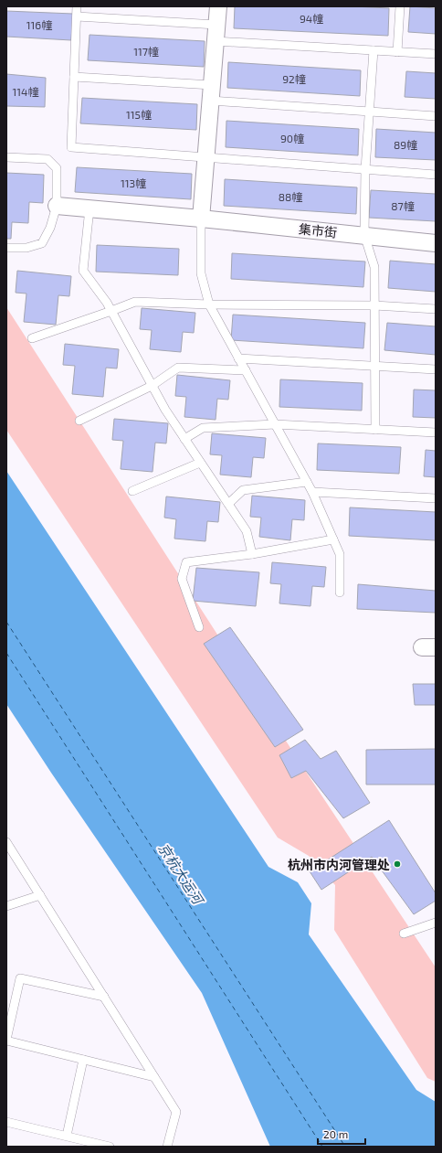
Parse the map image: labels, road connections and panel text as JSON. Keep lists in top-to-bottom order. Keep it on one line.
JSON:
{"streets":{"street":["集市街"]},"water":["京杭大运河"],"places":["杭州市内河管理处"],"house_numbers":["94幢","116幢","117幢","92幢","114幢","115幢","90幢","89幢","113幢","88幢","87幢"],"scale_bar":"20 m"}
